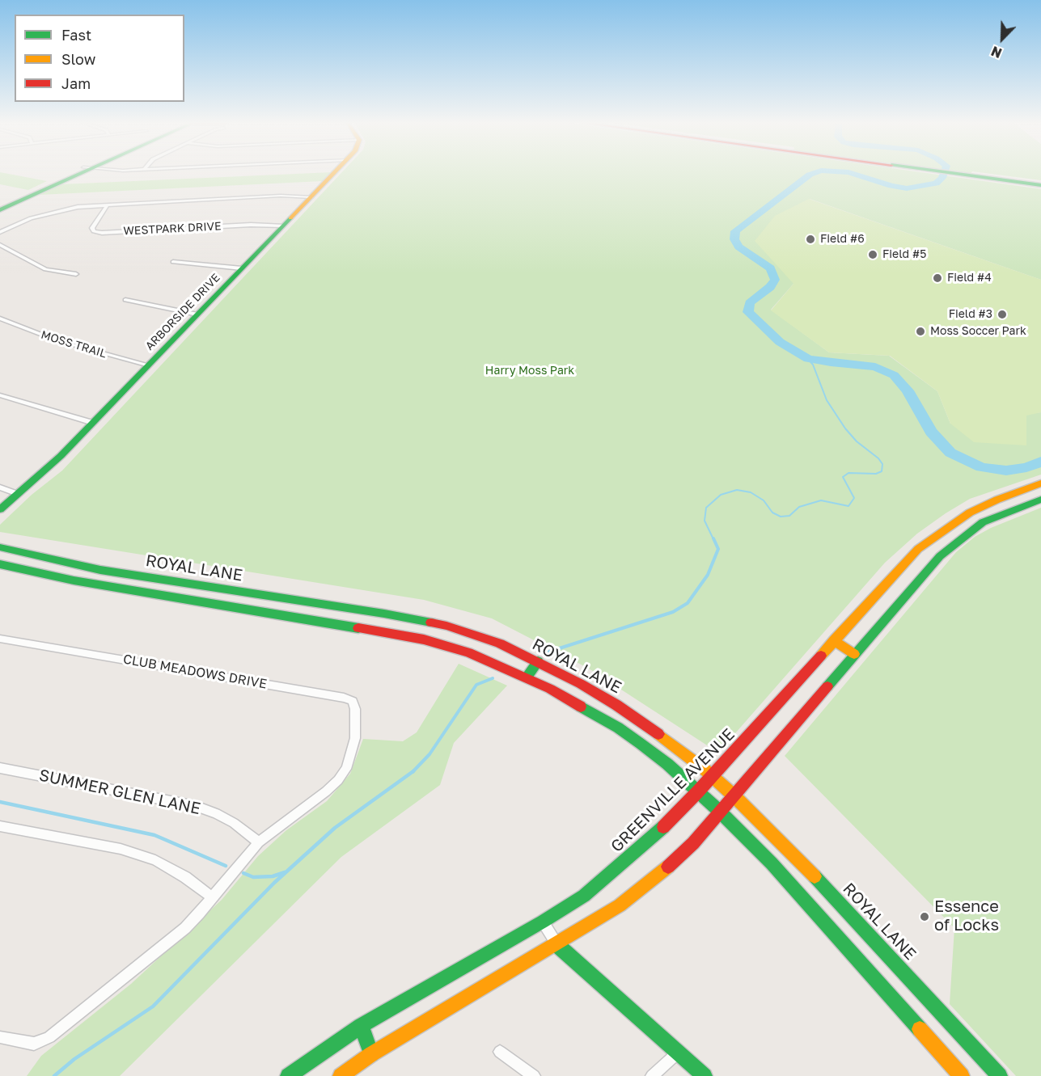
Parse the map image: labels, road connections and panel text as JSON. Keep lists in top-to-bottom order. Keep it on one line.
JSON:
{"streets":{"main road":["ARBORSIDE DRIVE","ROYAL LANE","GREENVILLE AVENUE"],"street":["WESTPARK DRIVE","MOSS TRAIL","CLUB MEADOWS DRIVE","SUMMER GLEN LANE"]},"crossings":[["WESTPARK DRIVE","ARBORSIDE DRIVE"],["ARBORSIDE DRIVE","MOSS TRAIL"],["ROYAL LANE","GREENVILLE AVENUE"],["CLUB MEADOWS DRIVE","SUMMER GLEN LANE"]],"parks":["Harry Moss Park"],"places":["Field #6","Field #5","Field #4","Field #3","Moss Soccer Park","Essence of Locks"],"legend":["Fast","Slow","Jam"],"north":"bottom left"}
